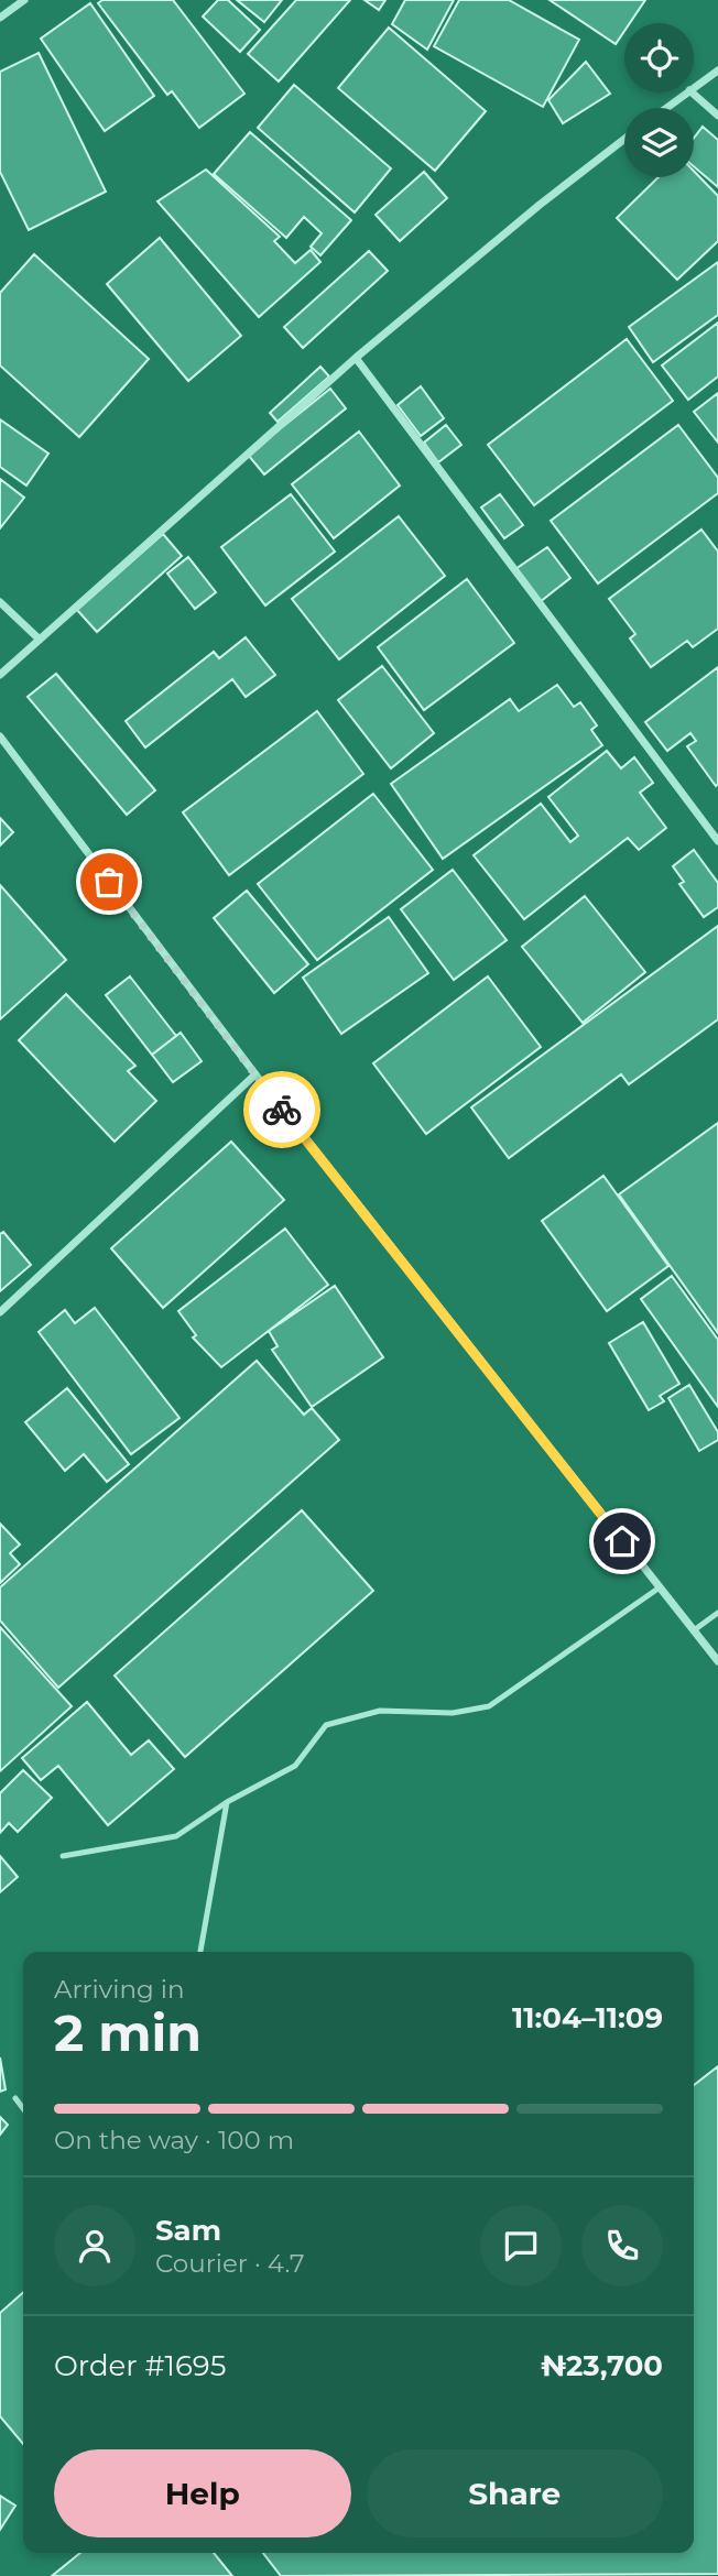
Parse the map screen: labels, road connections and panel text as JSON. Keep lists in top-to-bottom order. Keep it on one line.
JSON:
{"page":{"heading":["2 min","Arriving in","11:04–11:09"],"panel":["Sam","Courier · 4.7","Order #1695","₦23,700"],"bar":"On the way · 100 m","buttons":["Help","Share"]}}
